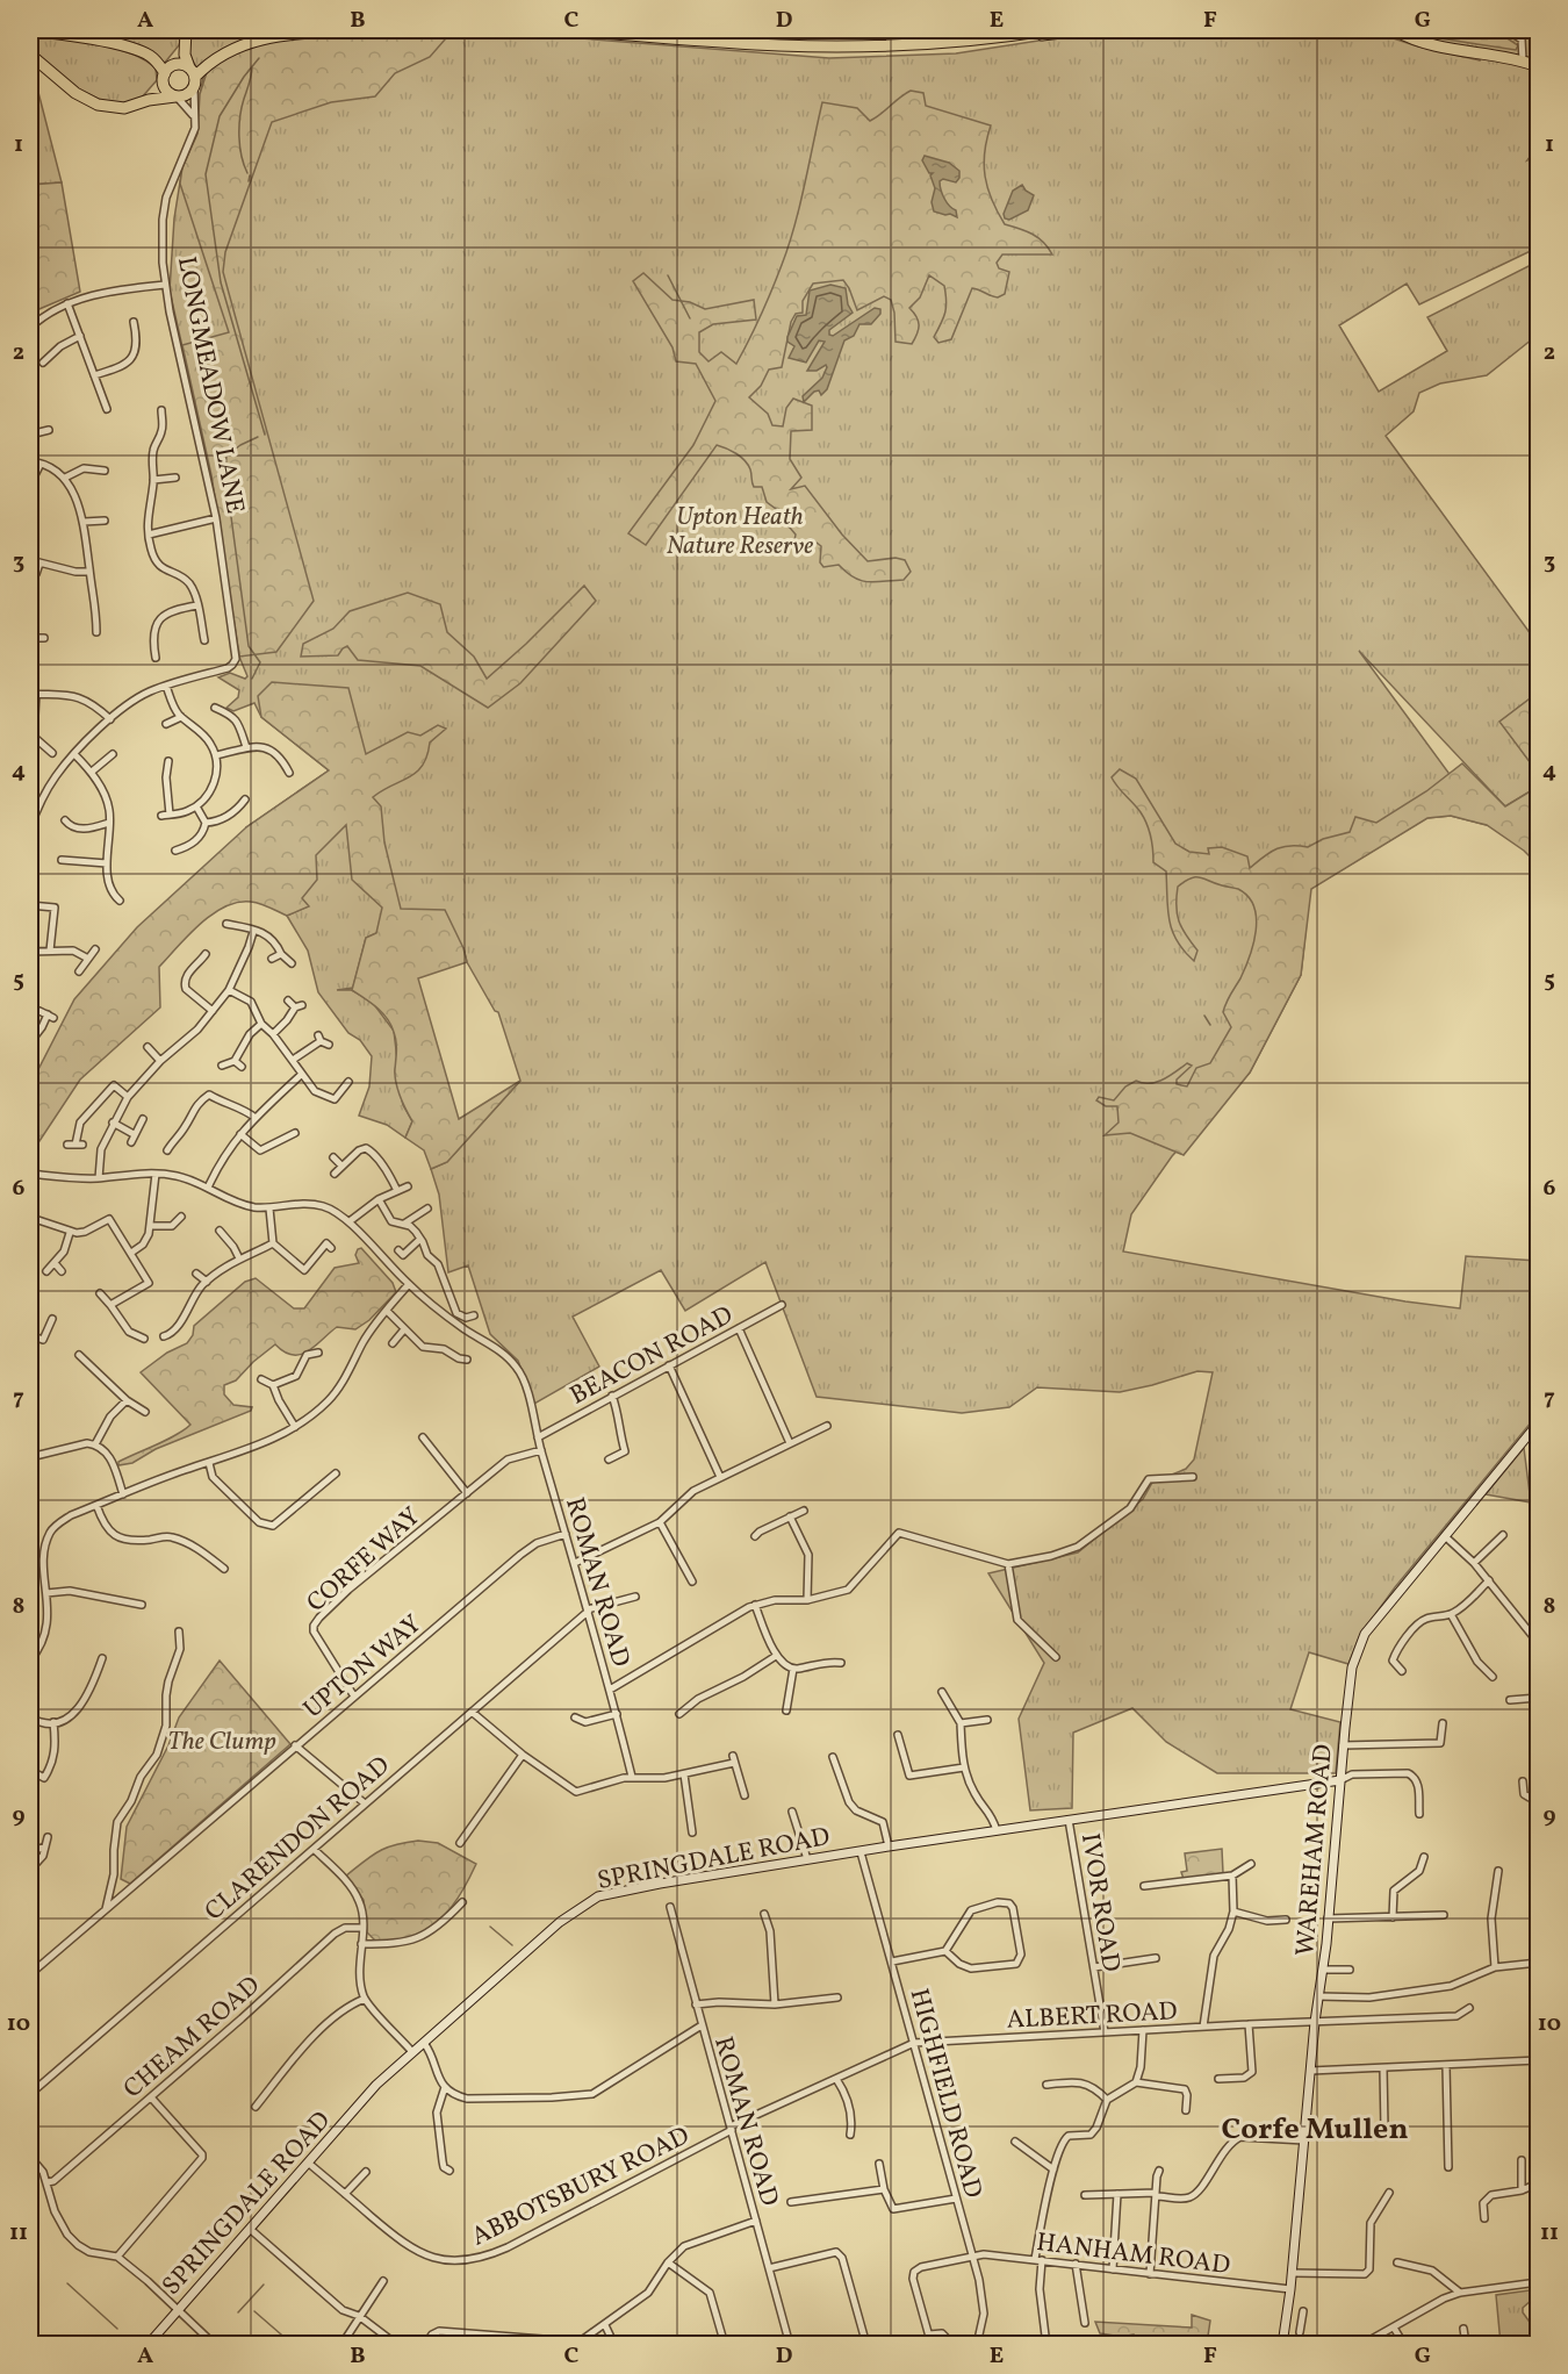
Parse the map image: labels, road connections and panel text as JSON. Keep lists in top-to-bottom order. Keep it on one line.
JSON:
{"streets":{"highway":["LONGMEADOW LANE"],"street":["BEACON ROAD","CORFE WAY","ROMAN ROAD","UPTON WAY","CLARENDON ROAD","WAREHAM ROAD","SPRINGDALE ROAD","IVOR ROAD","ALBERT ROAD","CHEAM ROAD","HIGHFIELD ROAD","ABBOTSBURY ROAD","HANHAM ROAD"]},"crossings":[["BEACON ROAD","ROMAN ROAD"],["CORFE WAY","ROMAN ROAD"],["CORFE WAY","UPTON WAY"],["ROMAN ROAD","UPTON WAY"],["ROMAN ROAD","CLARENDON ROAD"],["ROMAN ROAD","ALBERT ROAD"],["ROMAN ROAD","ABBOTSBURY ROAD"],["WAREHAM ROAD","SPRINGDALE ROAD"],["WAREHAM ROAD","ALBERT ROAD"],["WAREHAM ROAD","HANHAM ROAD"],["SPRINGDALE ROAD","IVOR ROAD"],["SPRINGDALE ROAD","HIGHFIELD ROAD"],["SPRINGDALE ROAD","ABBOTSBURY ROAD"],["IVOR ROAD","ALBERT ROAD"],["ALBERT ROAD","HIGHFIELD ROAD"],["ALBERT ROAD","ABBOTSBURY ROAD"],["HIGHFIELD ROAD","HANHAM ROAD"]],"districts":["Corfe Mullen"],"parks":["Upton Heath Nature Reserve","The Clump"],"grid":{"columns":["A","B","C","D","E","F","G"],"rows":["1","2","3","4","5","6","7","8","9","10","11"]}}
